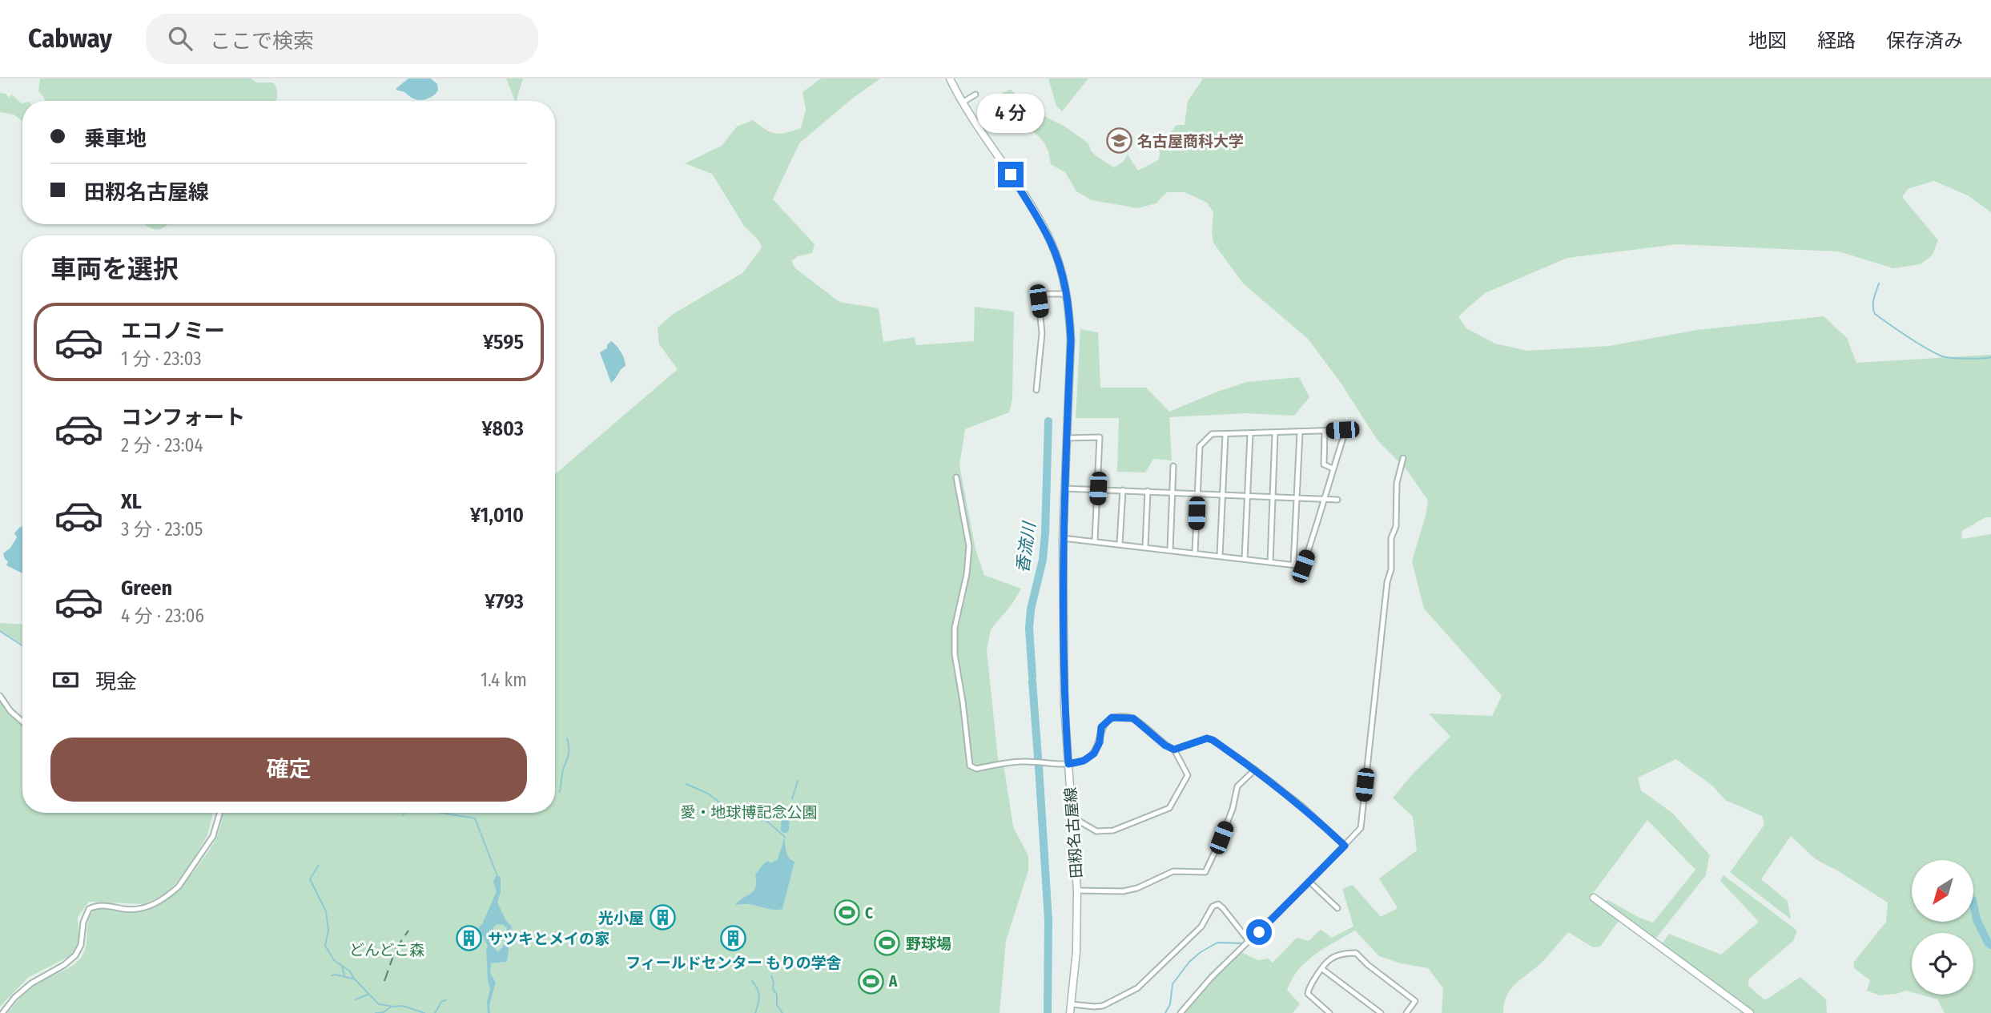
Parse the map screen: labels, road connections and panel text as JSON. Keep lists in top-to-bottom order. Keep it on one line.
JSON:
{"streets":{"main road":["田籾名古屋線"]},"water":["香流川"],"parks":["愛・地球博記念公園","どんどこ森"],"places":{"school or university":["名古屋商科大学"],"sports":["C","野球場","A"],"building":["光小屋","フィールドセンター もりの学舎","サツキとメイの家"]},"north":"bottom left","page":{"header":"Cabway","search":"ここで検索","nav":["地図","経路","保存済み"],"bubble":"4 分","banner":["乗車地","田籾名古屋線"],"heading":"車両を選択","list":[{"name":"エコノミー","note":"1 分 · 23:03","value":"¥595"},{"name":"コンフォート","note":"2 分 · 23:04","value":"¥803"},{"name":"XL","note":"3 分 · 23:05","value":"¥1,010"},{"name":"Green","note":"4 分 · 23:06","value":"¥793"}],"pay":["現金","1.4 km"],"buttons":"確定"}}
